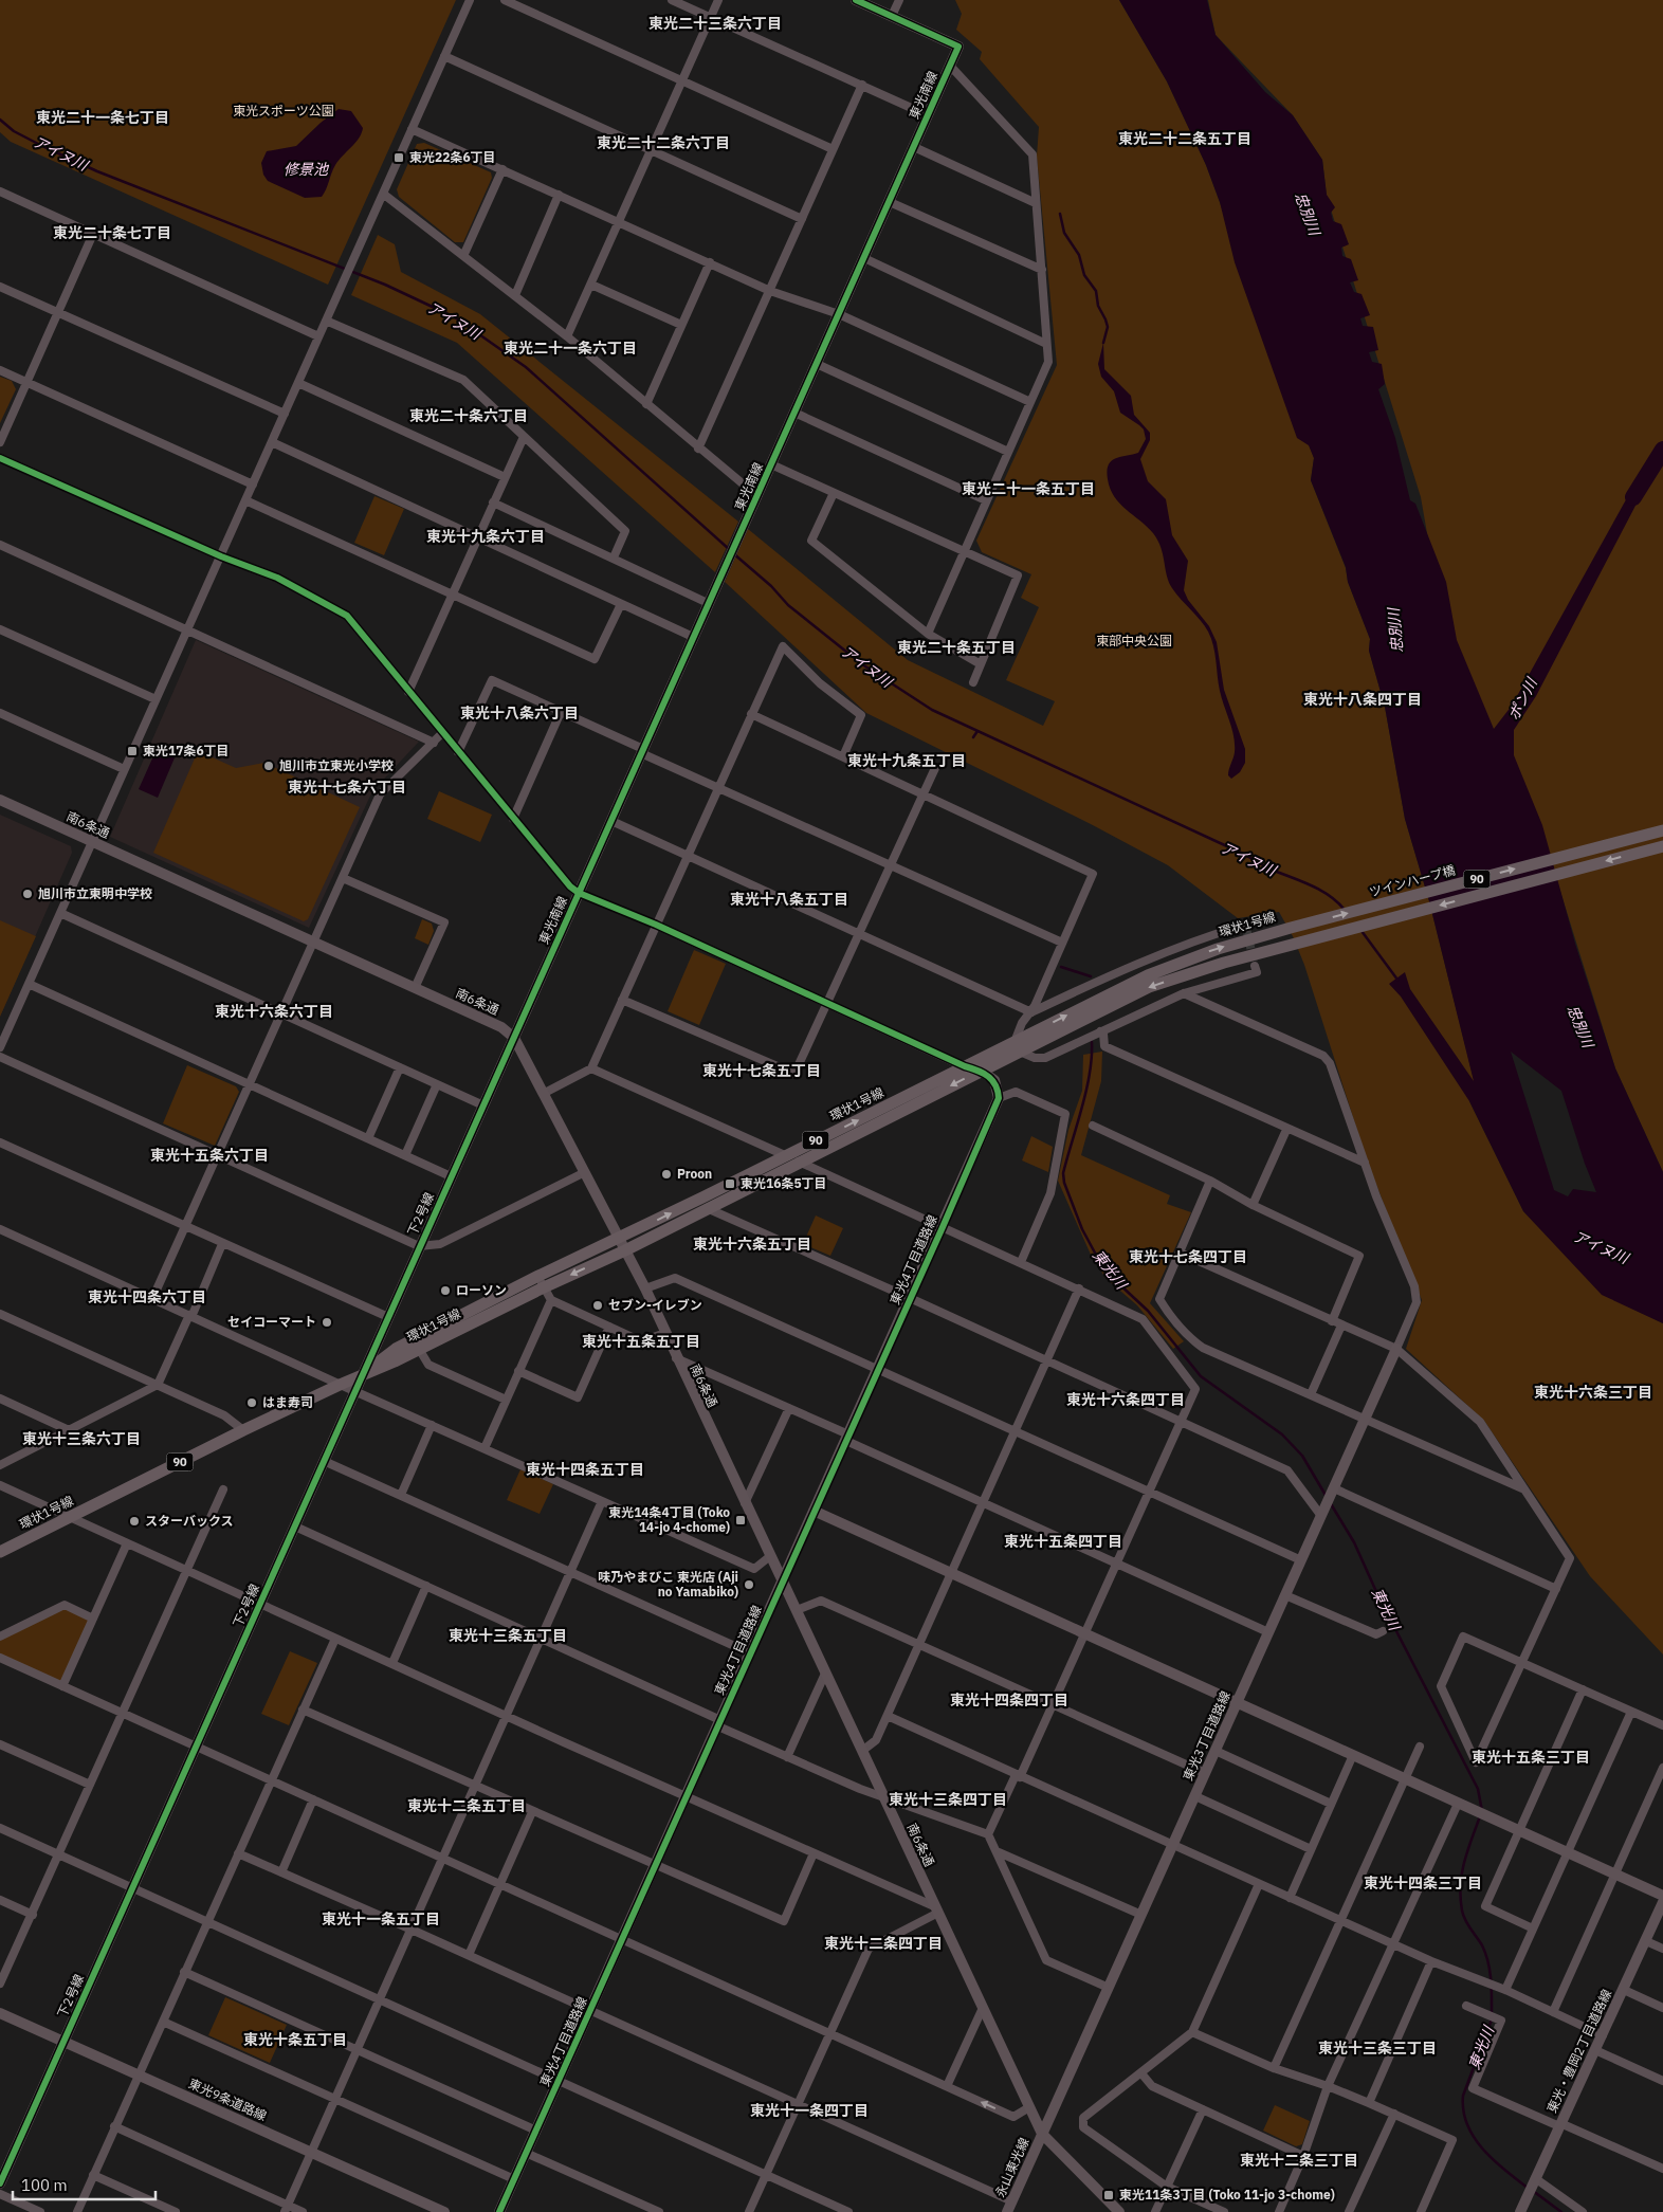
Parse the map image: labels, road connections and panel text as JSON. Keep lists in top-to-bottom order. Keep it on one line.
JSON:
{"streets":{"main road":["90","ツインハープ橋","環状1号線"],"street":["東光南線","南6条通","下2号線","東光4丁目道路線","東光3丁目道路線","東光・豊岡2丁目道路線","東光9条道路線","永山東光線"]},"crossings":[["東光南線","南6条通"],["東光南線","下2号線"],["南6条通","環状1号線"],["南6条通","下2号線"],["南6条通","東光4丁目道路線"],["南6条通","東光3丁目道路線"],["南6条通","永山東光線"],["ツインハープ橋","環状1号線"],["環状1号線","下2号線"],["下2号線","東光9条道路線"],["東光3丁目道路線","永山東光線"]],"one_way":["ツインハープ橋"],"districts":["東光二十三条六丁目","東光二十一条七丁目","東光二十二条五丁目","東光二十二条六丁目","東光二十条七丁目","東光二十一条六丁目","東光二十条六丁目","東光二十一条五丁目","東光十九条六丁目","東光二十条五丁目","東光十八条四丁目","東光十八条六丁目","東光十九条五丁目","東光十七条六丁目","東光十八条五丁目","東光十六条六丁目","東光十七条五丁目","東光十五条六丁目","東光十六条五丁目","東光十七条四丁目","東光十四条六丁目","東光十五条五丁目","東光十六条三丁目","東光十六条四丁目","東光十三条六丁目","東光十四条五丁目","東光十五条四丁目","東光十三条五丁目","東光十四条四丁目","東光十五条三丁目","東光十三条四丁目","東光十二条五丁目","東光十四条三丁目","東光十一条五丁目","東光十二条四丁目","東光十条五丁目","東光十三条三丁目","東光十一条四丁目","東光十二条三丁目"],"water":["アイヌ川","修景池","忠別川","ポン川","東光川"],"parks":["東光スポーツ公園","東部中央公園"],"places":{"transit":["東光22条6丁目","東光17条6丁目","東光16条5丁目","東光14条4丁目 (Toko 14-jo 4-chome)","東光11条3丁目 (Toko 11-jo 3-chome)"],"other":["旭川市立東光小学校","旭川市立東明中学校","Proon","ローソン","セブン-イレブン","セイコーマート","はま寿司","スターバックス","味乃やまびこ 東光店 (Aji no Yamabiko)"]},"scale_bar":"100 m"}
